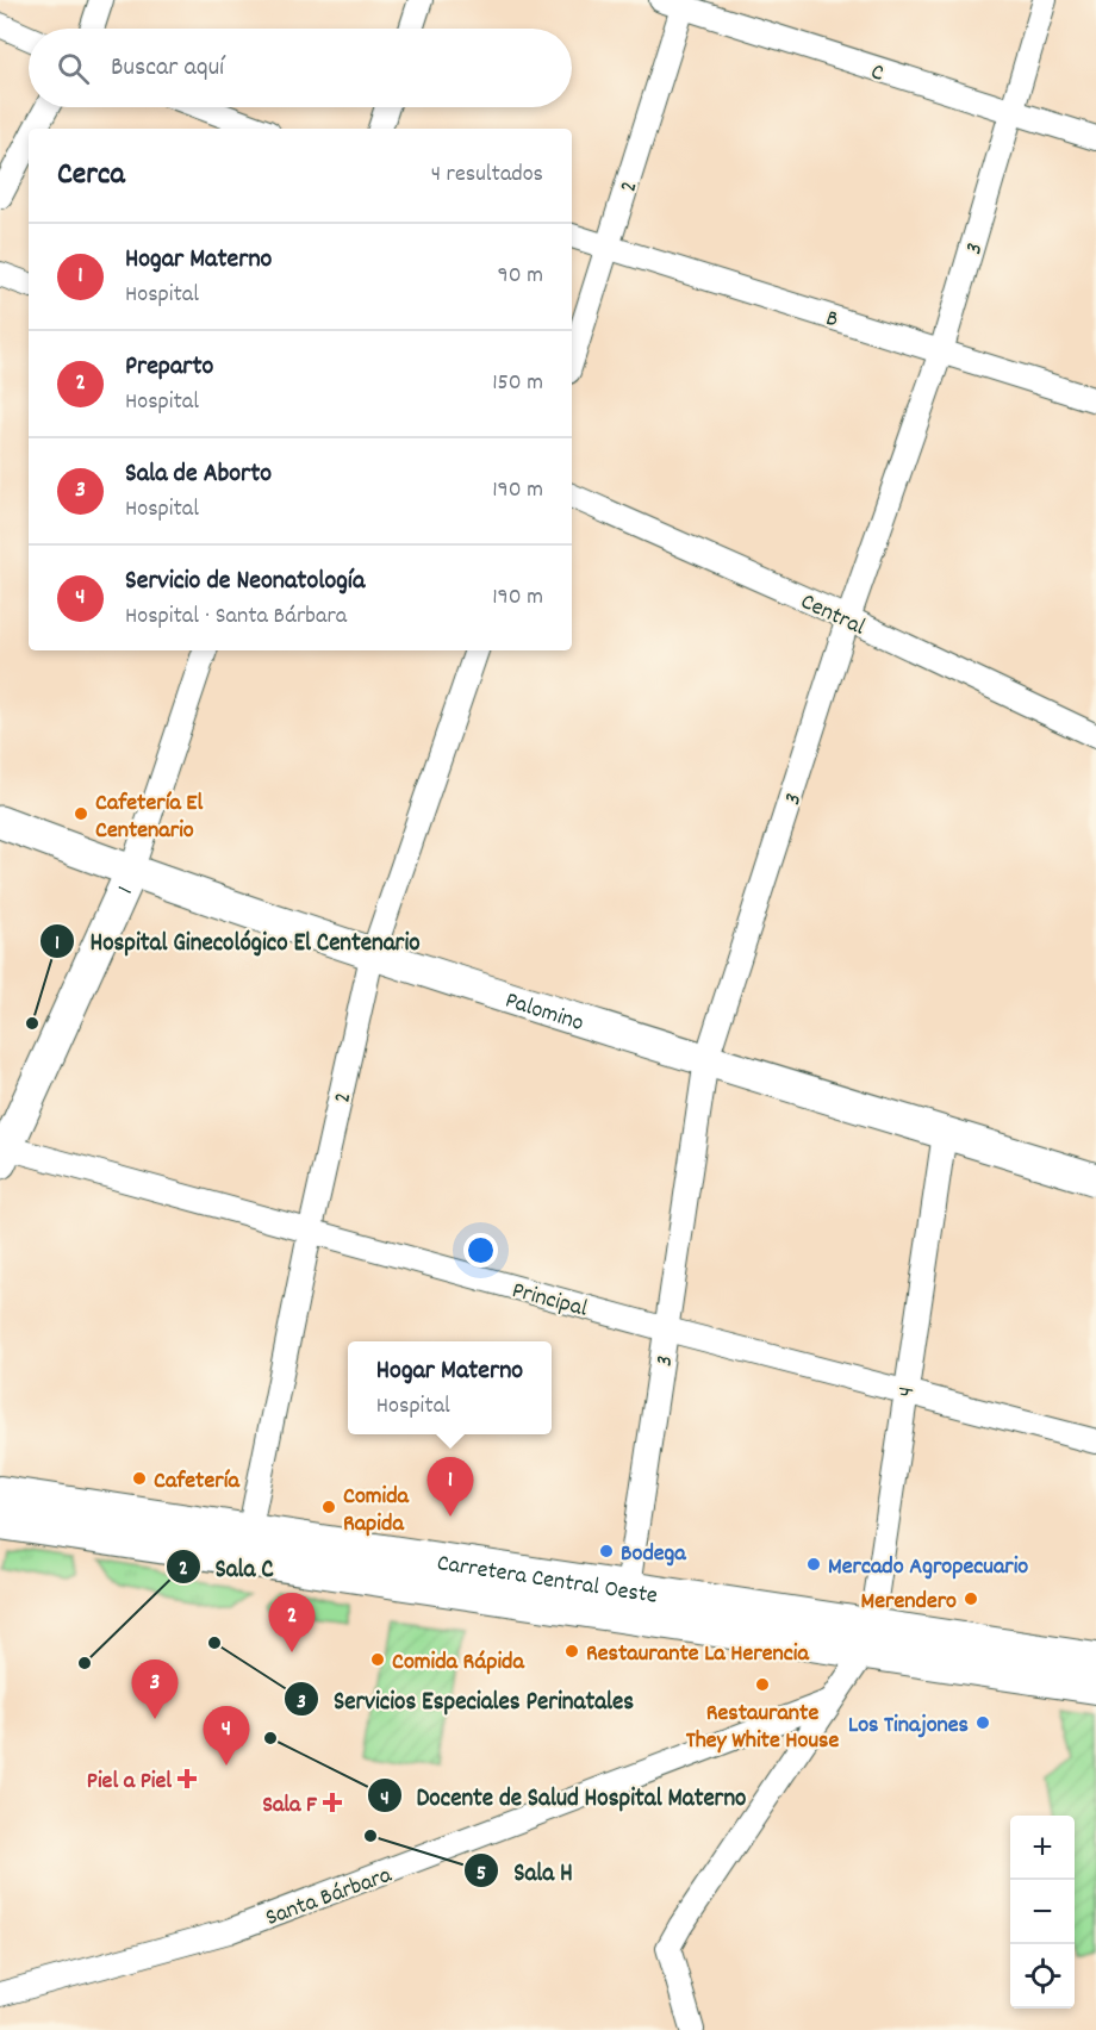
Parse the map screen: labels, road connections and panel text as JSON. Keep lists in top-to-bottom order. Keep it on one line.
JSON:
{"streets":{"main road":["Carretera Central Oeste"],"street":["C","2","3","B","Central","1","Palomino","Principal","4","Santa Bárbara"]},"crossings":[["C","2"],["C","3"],["2","B"],["2","Palomino"],["2","Principal"],["2","Carretera Central Oeste"],["3","B"],["3","Central"],["3","Palomino"],["3","Principal"],["3","Carretera Central Oeste"],["1","Palomino"],["1","Principal"],["Palomino","4"],["Principal","4"],["4","Carretera Central Oeste"]],"places":{"other":["Cafetería El Centenario","Hospital Ginecológico El Centenario","Cafetería","Comida Rapida","Bodega","Mercado Agropecuario","Merendero","Servicios Especiales Perinatales","Restaurante La Herencia","Comida Rápida","Sala C","Restaurante They White House","Los Tinajones","Docente de Salud Hospital Materno","Sala H"],"health":["Piel a Piel","Sala F"]},"page":{"search":"Buscar aquí","heading":["Cerca","4 resultados"],"list":[{"mark":"1","name":"Hogar Materno","note":"Hospital","value":"90 m"},{"mark":"2","name":"Preparto","note":"Hospital","value":"150 m"},{"mark":"3","name":"Sala de Aborto","note":"Hospital","value":"190 m"},{"mark":"4","name":"Servicio de Neonatología","note":"Hospital · Santa Bárbara","value":"190 m"}],"popup":["Hogar Materno","Hospital"],"pins":["1","2","3","4"],"map_buttons":["+","−"]}}
